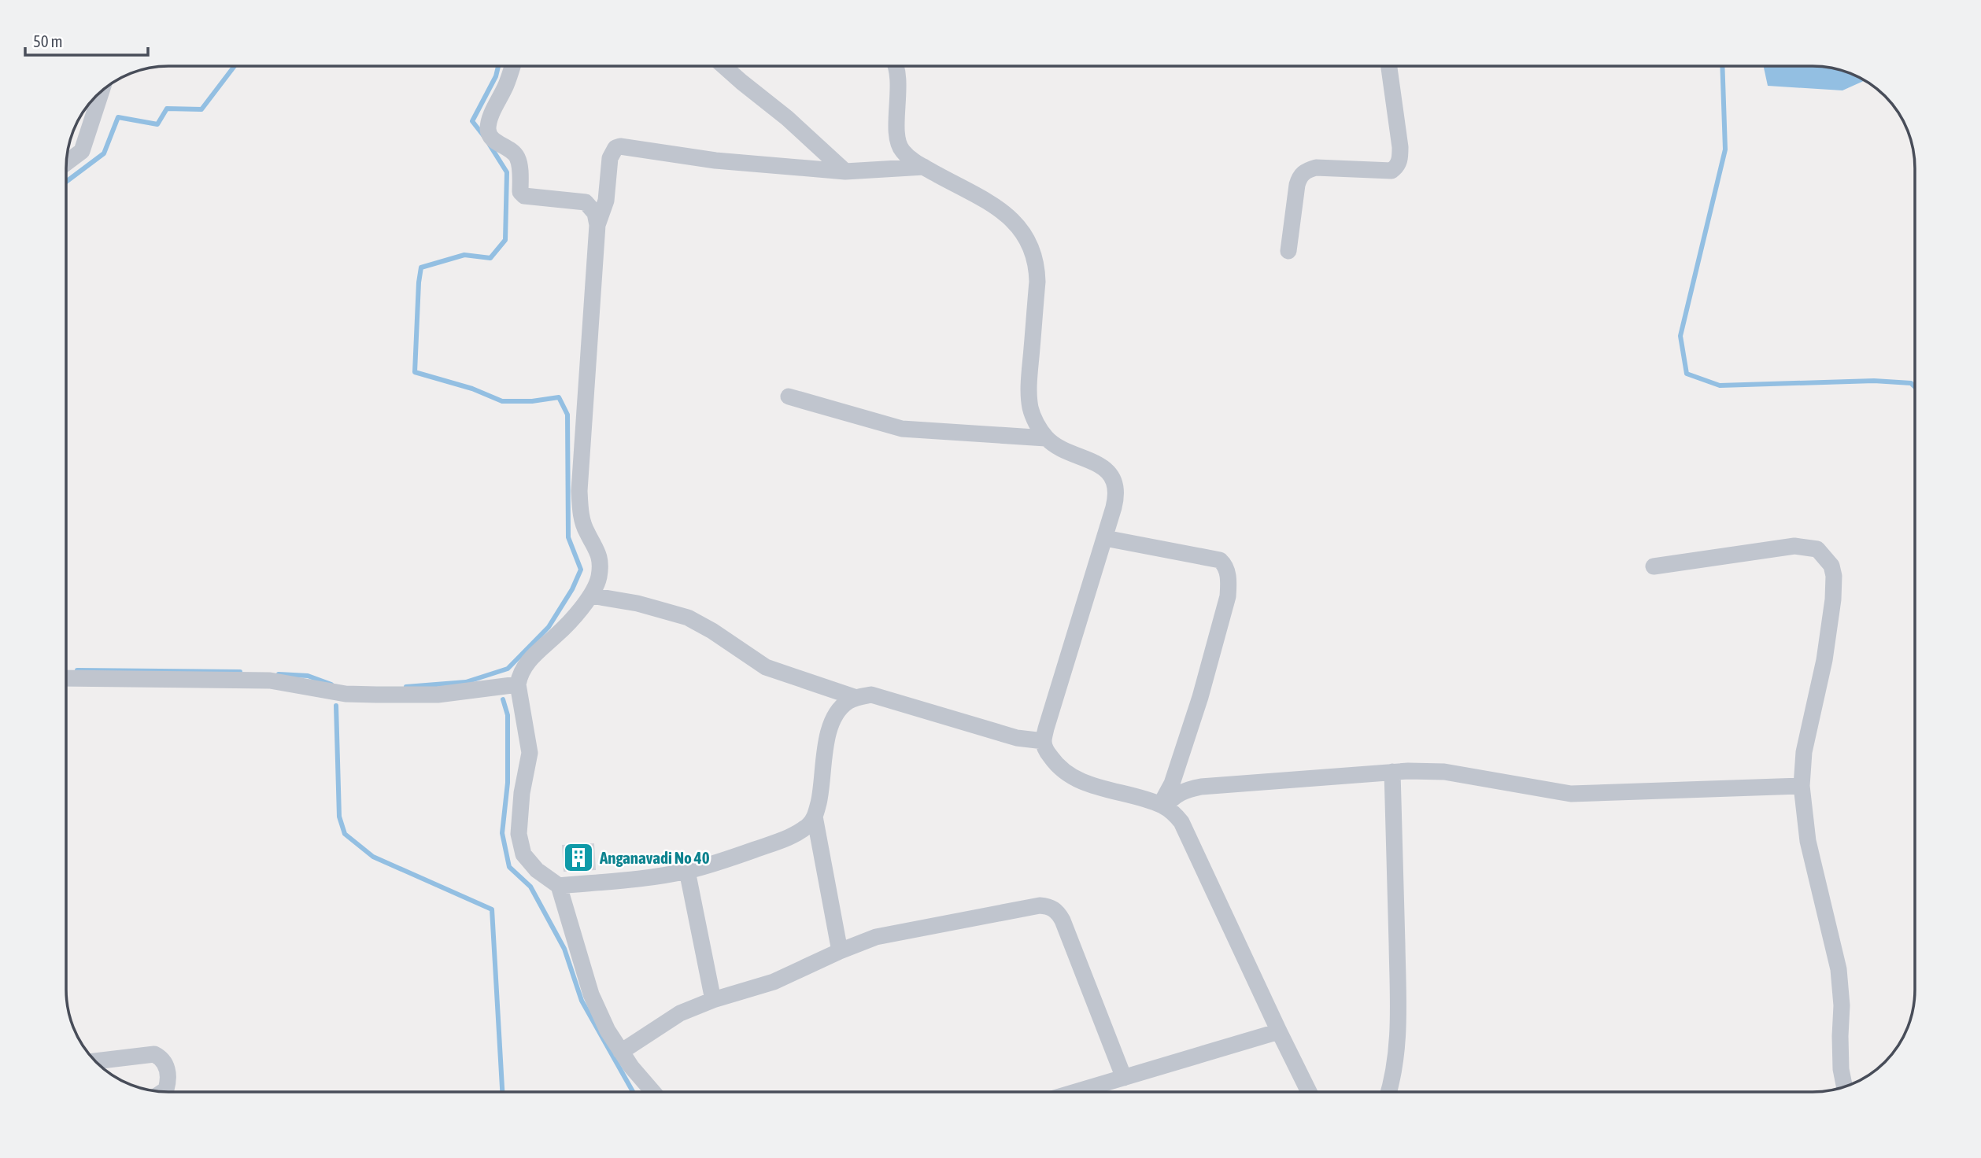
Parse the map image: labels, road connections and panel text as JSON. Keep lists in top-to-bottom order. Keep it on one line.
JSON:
{"places":{"building":["Anganavadi No 40"]},"scale_bar":"50 m"}
